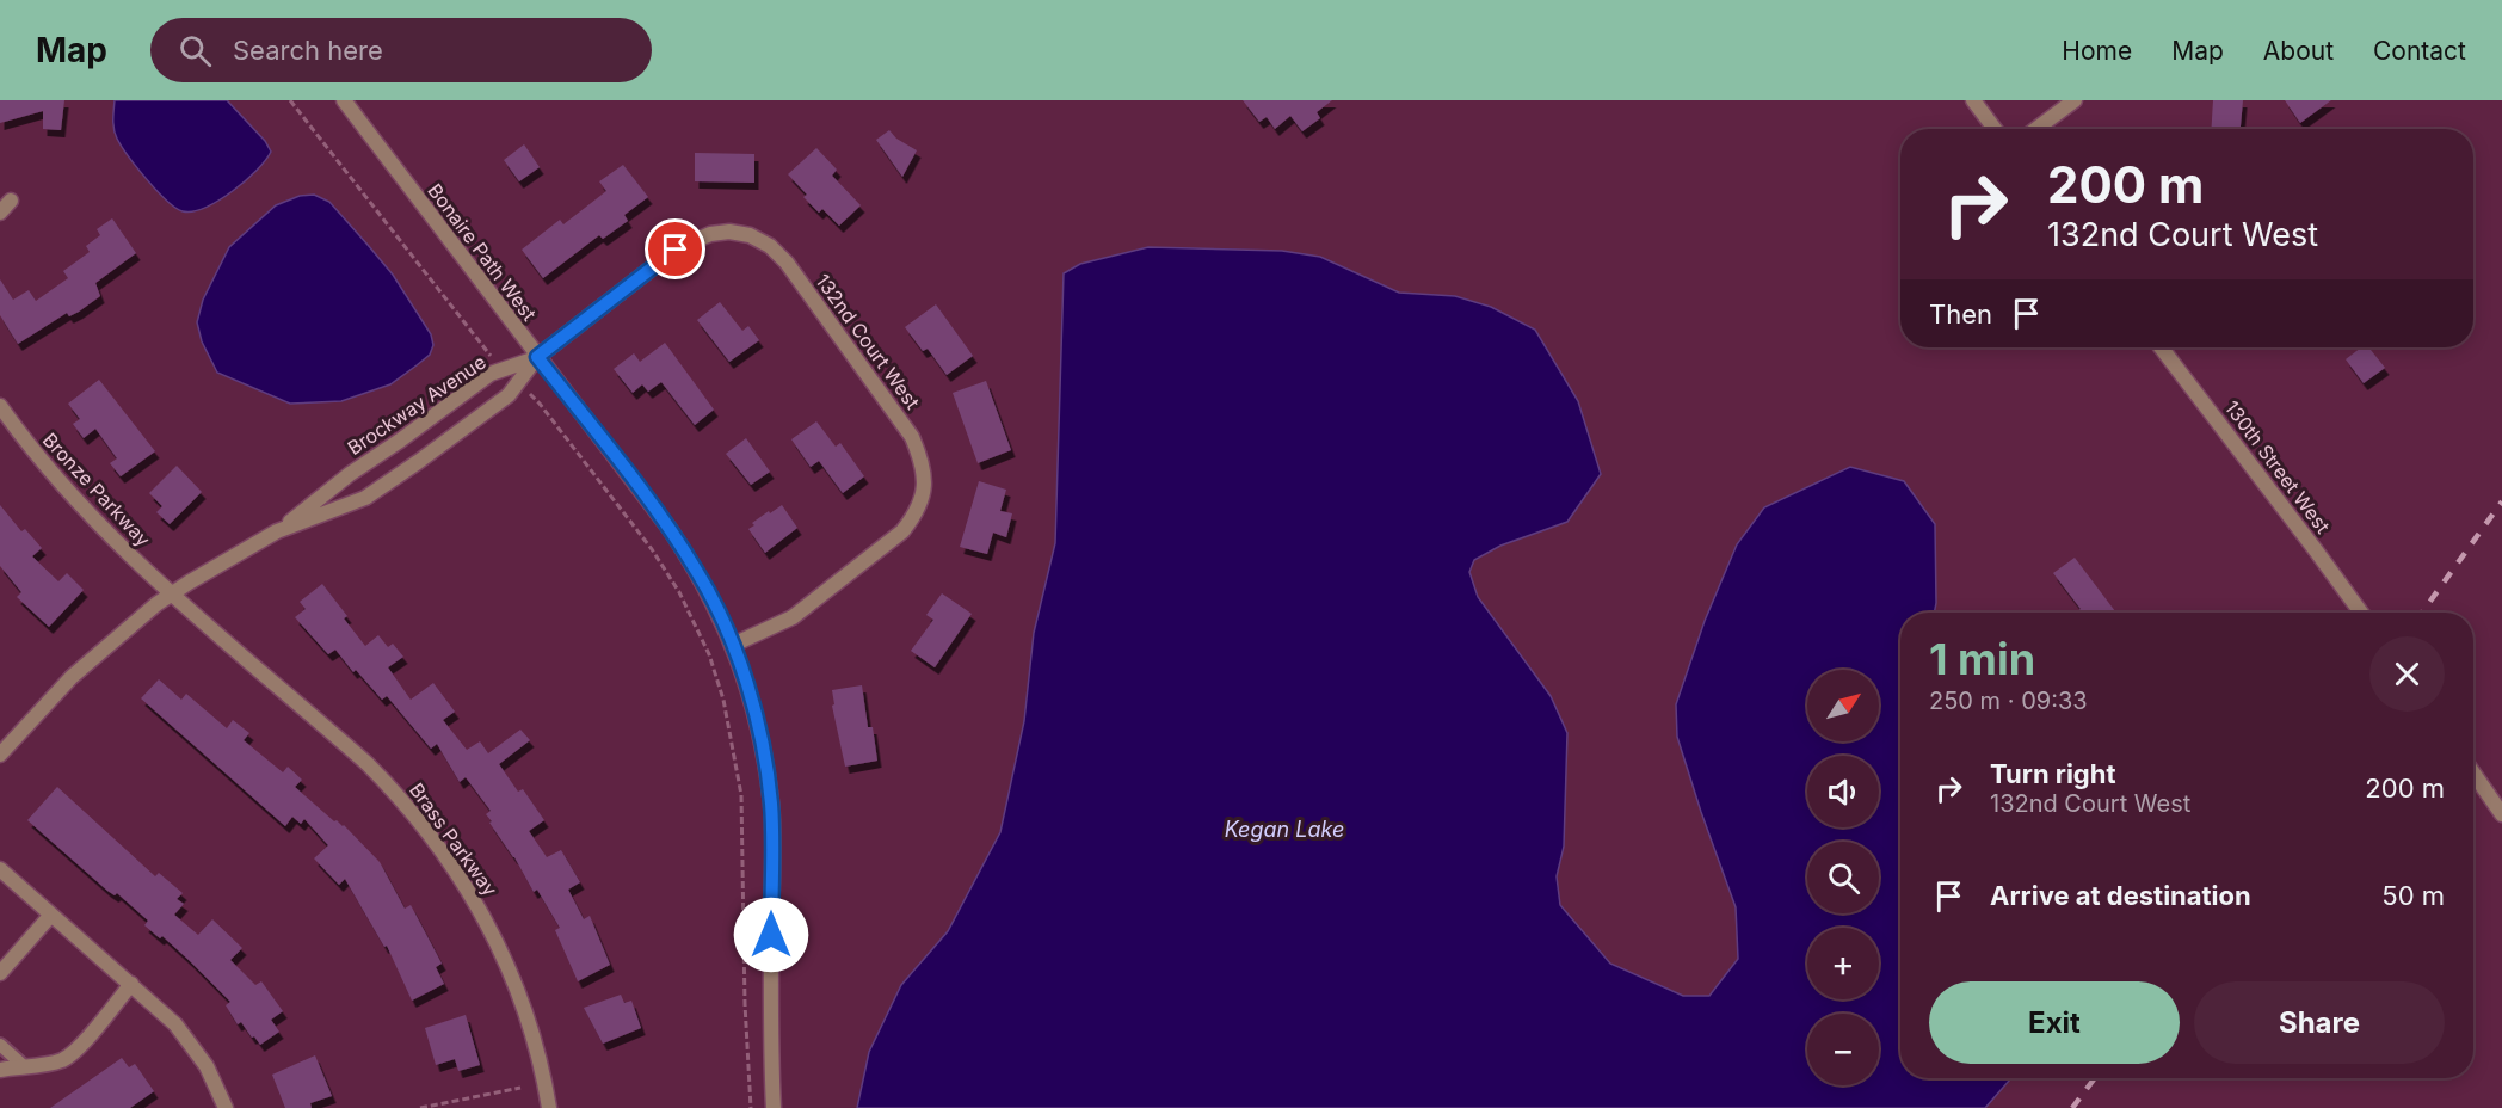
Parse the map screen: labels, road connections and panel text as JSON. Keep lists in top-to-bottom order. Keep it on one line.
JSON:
{"streets":{"street":["Bonaire Path West","132nd Court West","Brockway Avenue","130th Street West","Bronze Parkway","Brass Parkway"]},"crossings":[["Bonaire Path West","132nd Court West"],["Bonaire Path West","Brockway Avenue"],["132nd Court West","Brockway Avenue"],["Brockway Avenue","Bronze Parkway"],["Brockway Avenue","Brass Parkway"],["Bronze Parkway","Brass Parkway"]],"water":["Kegan Lake"],"north":"top right","page":{"header":"Map","search":"Search here","nav":["Home","Map","About","Contact"],"turn":["200 m","132nd Court West"],"then":"Then","heading":["1 min","250 m · 09:33"],"map_buttons":["+","−"],"list":[{"name":"Turn right","note":"132nd Court West","value":"200 m"},{"name":"Arrive at destination","value":"50 m"}],"buttons":["Exit","Share"]}}
